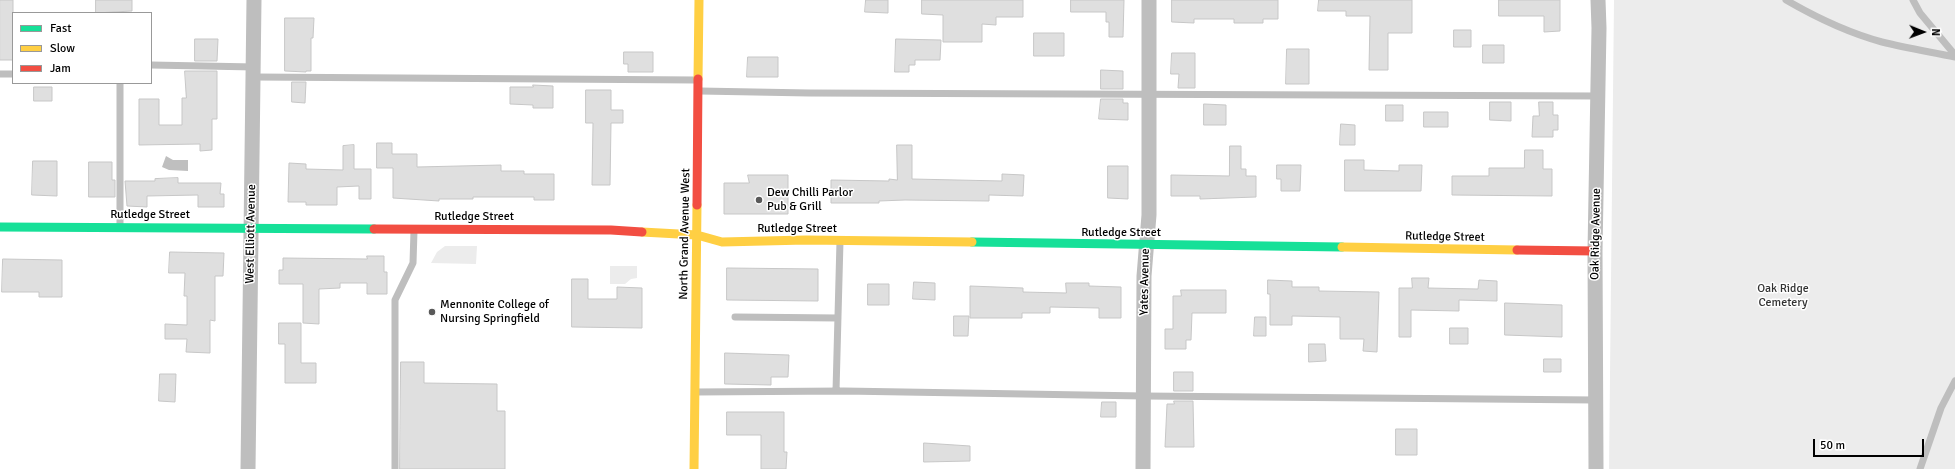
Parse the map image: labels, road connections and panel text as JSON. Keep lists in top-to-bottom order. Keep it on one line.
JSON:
{"streets":{"street":["Rutledge Street","West Elliott Avenue","North Grand Avenue West","Oak Ridge Avenue","Yates Avenue"]},"crossings":[["Rutledge Street","West Elliott Avenue"],["Rutledge Street","North Grand Avenue West"],["Rutledge Street","Oak Ridge Avenue"],["Rutledge Street","Yates Avenue"]],"parks":["Oak Ridge Cemetery"],"places":["Dew Chilli Parlor Pub & Grill","Mennonite College of Nursing Springfield"],"legend":["Fast","Slow","Jam"],"scale_bar":"50 m","north":"right"}
